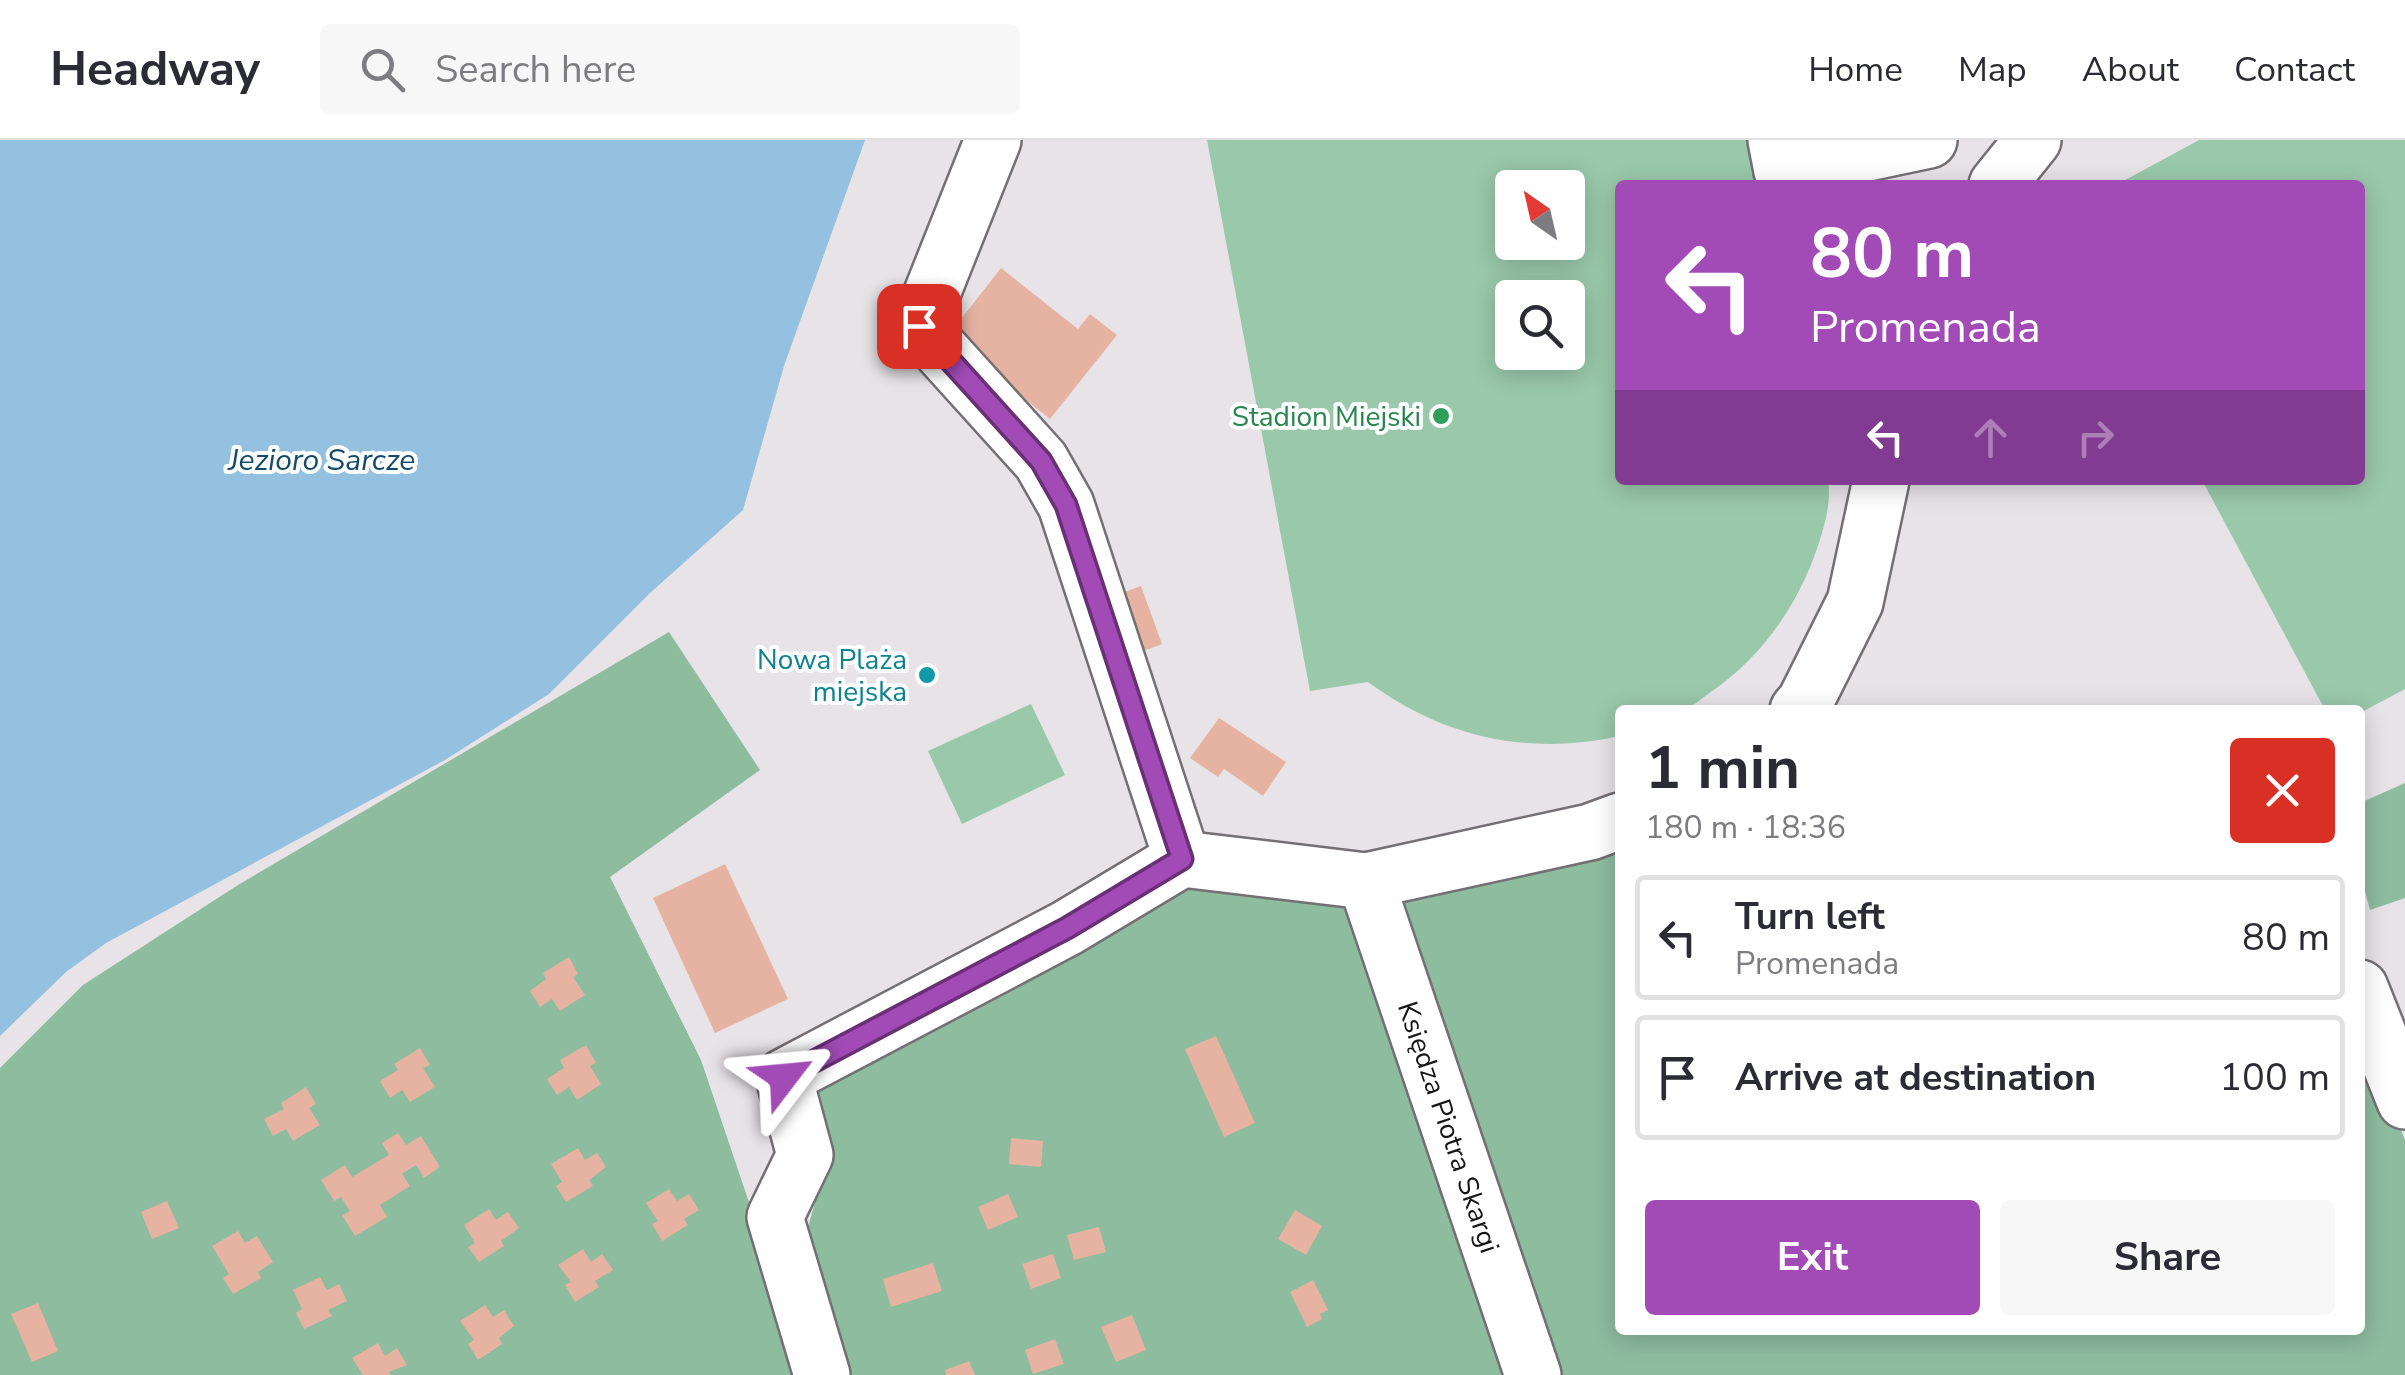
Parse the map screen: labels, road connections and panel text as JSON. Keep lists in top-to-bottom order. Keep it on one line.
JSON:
{"streets":{"street":["Księdza Piotra Skargi"]},"water":["Jezioro Sarcze"],"places":["Stadion Miejski","Nowa Plaża miejska"],"north":"top left","page":{"header":"Headway","search":"Search here","nav":["Home","Map","About","Contact"],"turn":["80 m","Promenada"],"heading":["1 min","180 m · 18:36"],"list":[{"name":"Turn left","note":"Promenada","value":"80 m"},{"name":"Arrive at destination","value":"100 m"}],"buttons":["Exit","Share"]}}
